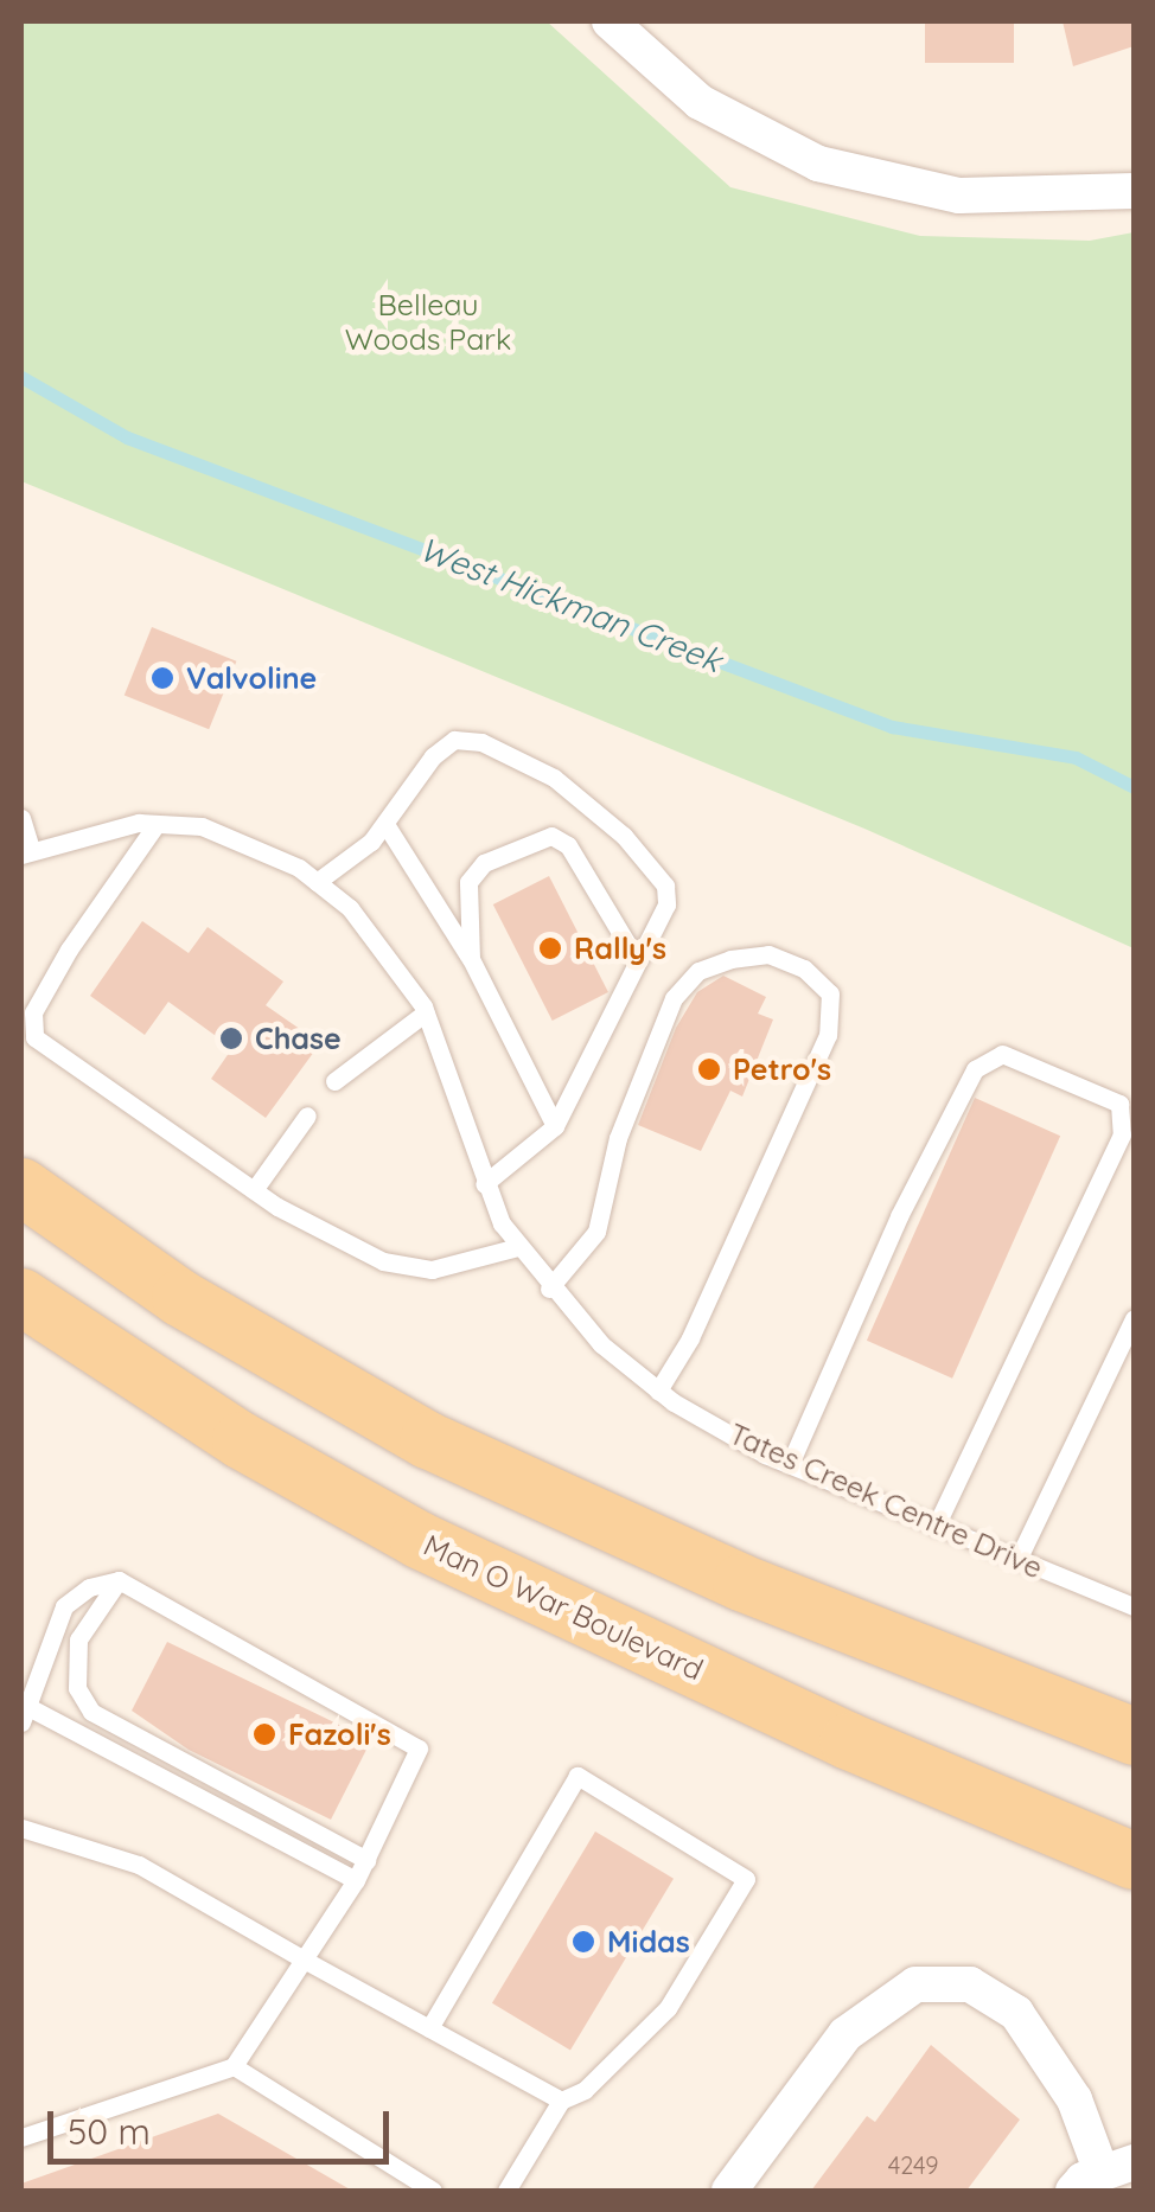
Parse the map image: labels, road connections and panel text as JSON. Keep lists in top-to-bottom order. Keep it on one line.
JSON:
{"streets":{"main road":["Man O War Boulevard"],"lane":["Tates Creek Centre Drive"]},"water":["West Hickman Creek"],"parks":["Belleau Woods Park"],"places":["Valvoline","Rally's","Chase","Petro's","Fazoli's","Midas"],"house_numbers":["4249"],"scale_bar":"50 m"}
